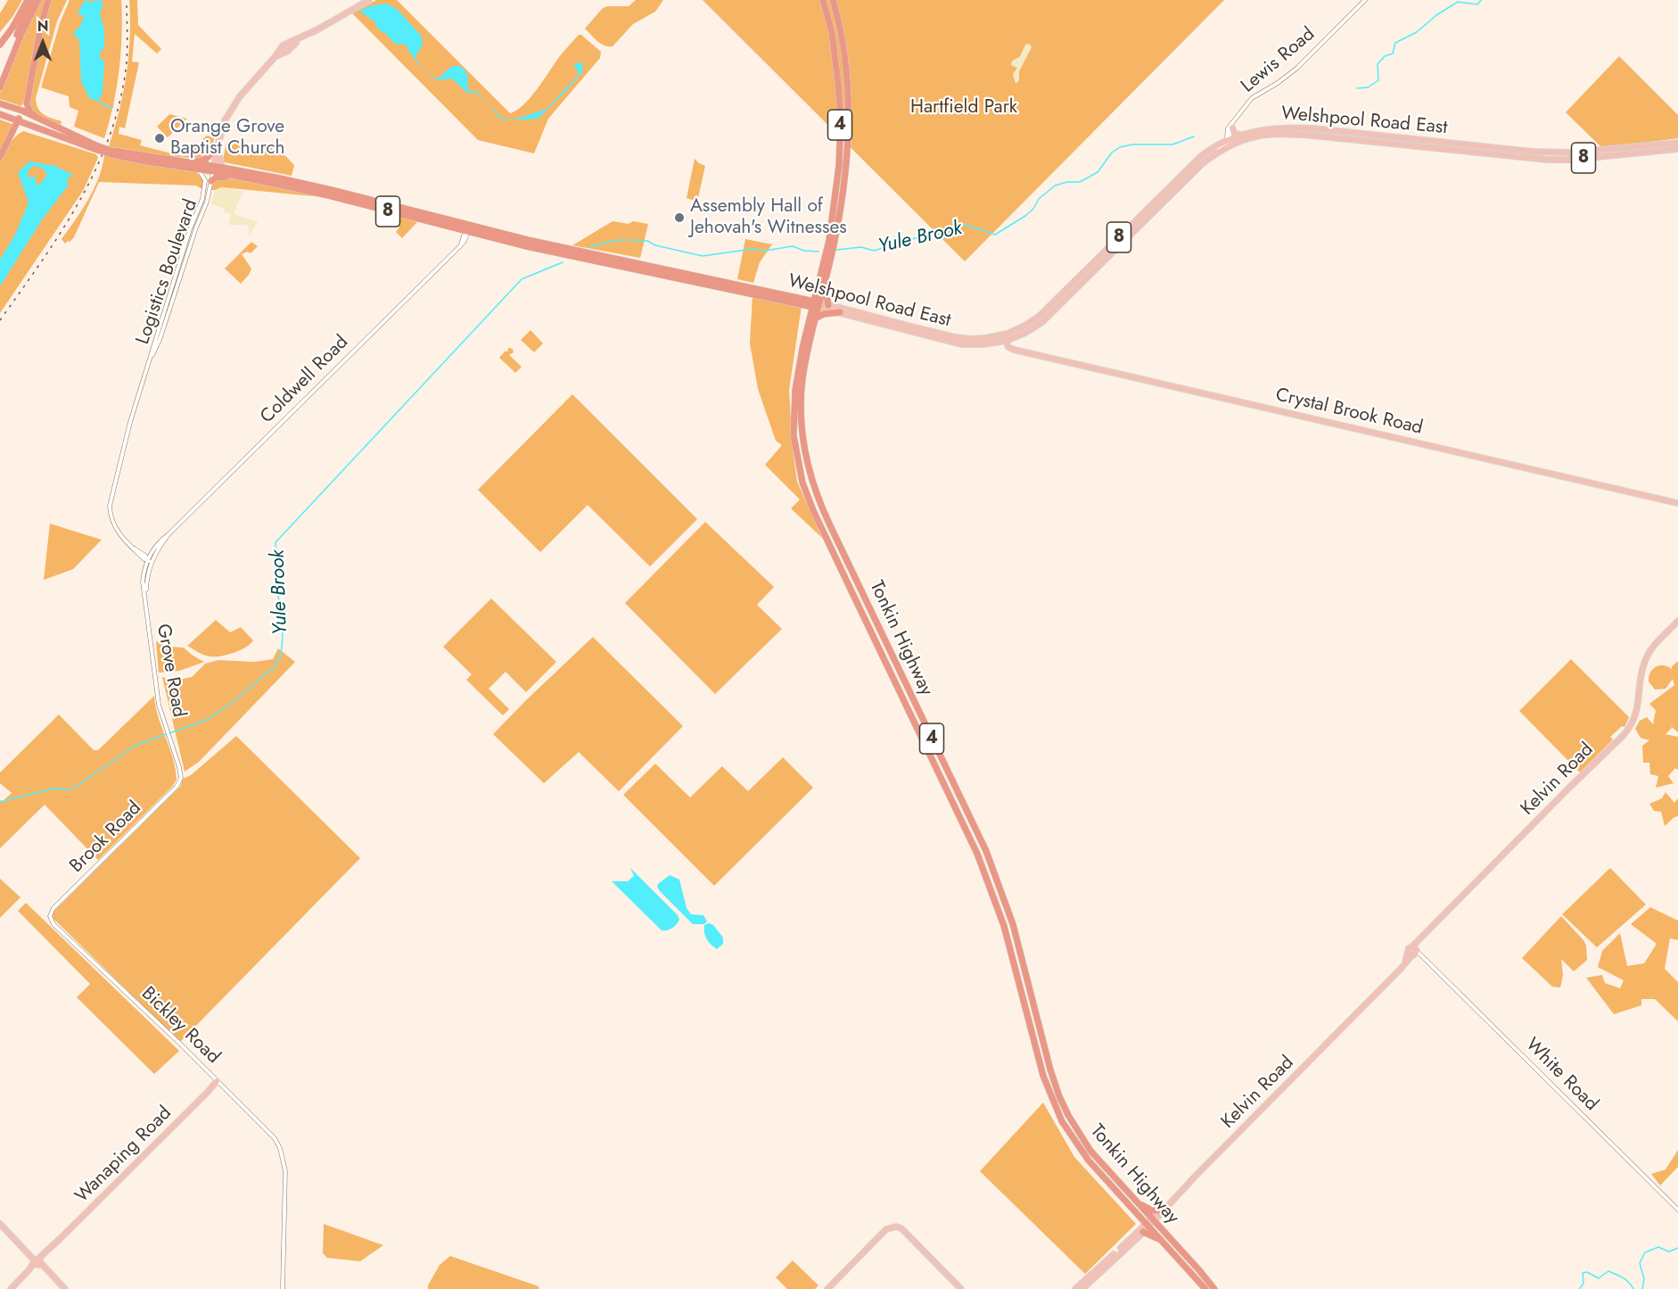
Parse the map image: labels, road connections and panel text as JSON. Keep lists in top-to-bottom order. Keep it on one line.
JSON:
{"streets":{"highway":["Welshpool Road East","4","8","Tonkin Highway"],"main road":["Crystal Brook Road","Kelvin Road","Wanaping Road"],"street":["Lewis Road","Logistics Boulevard","Coldwell Road","Grove Road","Brook Road","Bickley Road","White Road"]},"crossings":[["Lewis Road","Welshpool Road East"],["Welshpool Road East","8"],["Welshpool Road East","Logistics Boulevard"],["Welshpool Road East","Coldwell Road"],["Welshpool Road East","Crystal Brook Road"],["Welshpool Road East","Tonkin Highway"],["8","Logistics Boulevard"],["Logistics Boulevard","Grove Road"],["Coldwell Road","Grove Road"],["Tonkin Highway","Kelvin Road"],["Grove Road","Brook Road"],["Kelvin Road","White Road"],["Brook Road","Bickley Road"],["Bickley Road","Wanaping Road"]],"water":["Yule Brook"],"parks":["Hartfield Park"],"places":["Orange Grove Baptist Church","Assembly Hall of Jehovah's Witnesses"],"north":"top"}
